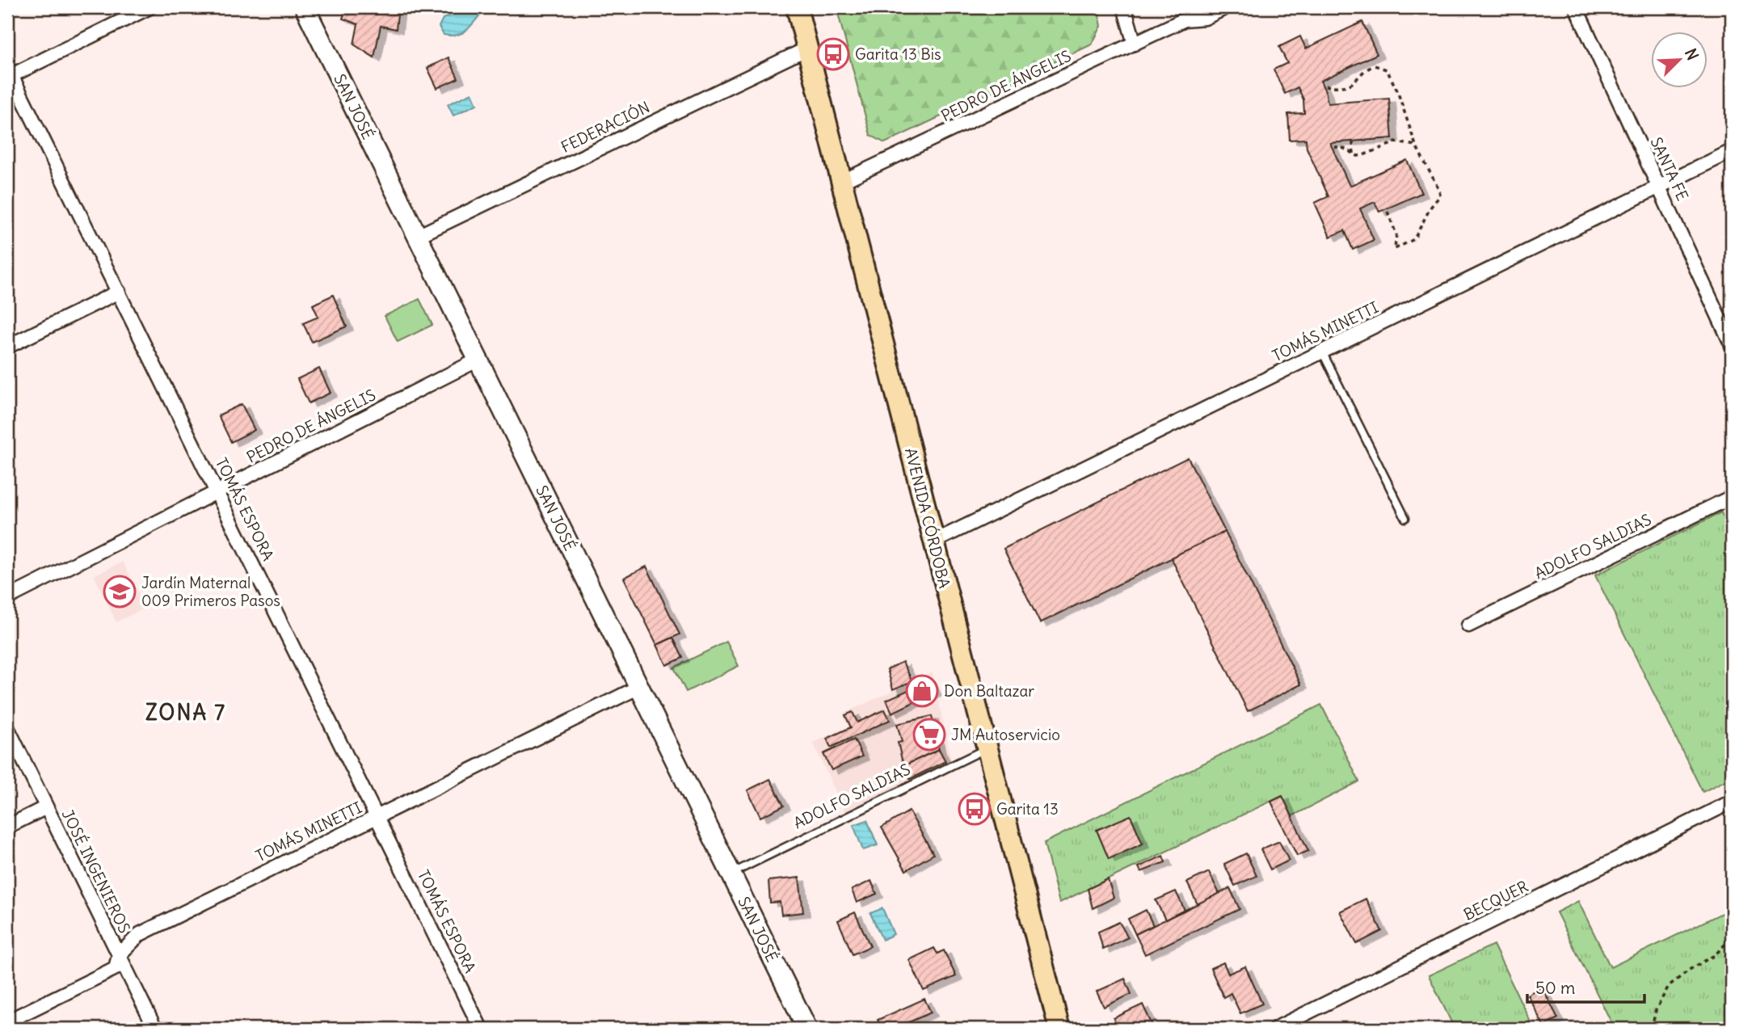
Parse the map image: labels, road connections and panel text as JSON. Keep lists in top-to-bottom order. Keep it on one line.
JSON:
{"streets":{"main road":["AVENIDA CÓRDOBA"],"street":["PEDRO DE ÁNGELIS","SAN JOSÉ","FEDERACIÓN","SANTA FE","TOMÁS MINETTI","TOMÁS ESPORA","ADOLFO SALDIAS","JOSÉ INGENIEROS","BECQUER"]},"crossings":[["PEDRO DE ÁNGELIS","SAN JOSÉ"],["PEDRO DE ÁNGELIS","TOMÁS ESPORA"],["PEDRO DE ÁNGELIS","AVENIDA CÓRDOBA"],["SAN JOSÉ","FEDERACIÓN"],["SAN JOSÉ","TOMÁS MINETTI"],["SAN JOSÉ","ADOLFO SALDIAS"],["FEDERACIÓN","AVENIDA CÓRDOBA"],["SANTA FE","TOMÁS MINETTI"],["TOMÁS MINETTI","TOMÁS ESPORA"],["TOMÁS MINETTI","AVENIDA CÓRDOBA"],["TOMÁS MINETTI","JOSÉ INGENIEROS"],["AVENIDA CÓRDOBA","ADOLFO SALDIAS"]],"districts":["ZONA 7"],"places":{"bus stop":["Garita 13 Bis","Garita 13"],"school or university":["Jardín Maternal 009 Primeros Pasos"],"shop":["Don Baltazar"],"supermarket":["JM Autoservicio"]},"scale_bar":"50 m","north":"top right"}
